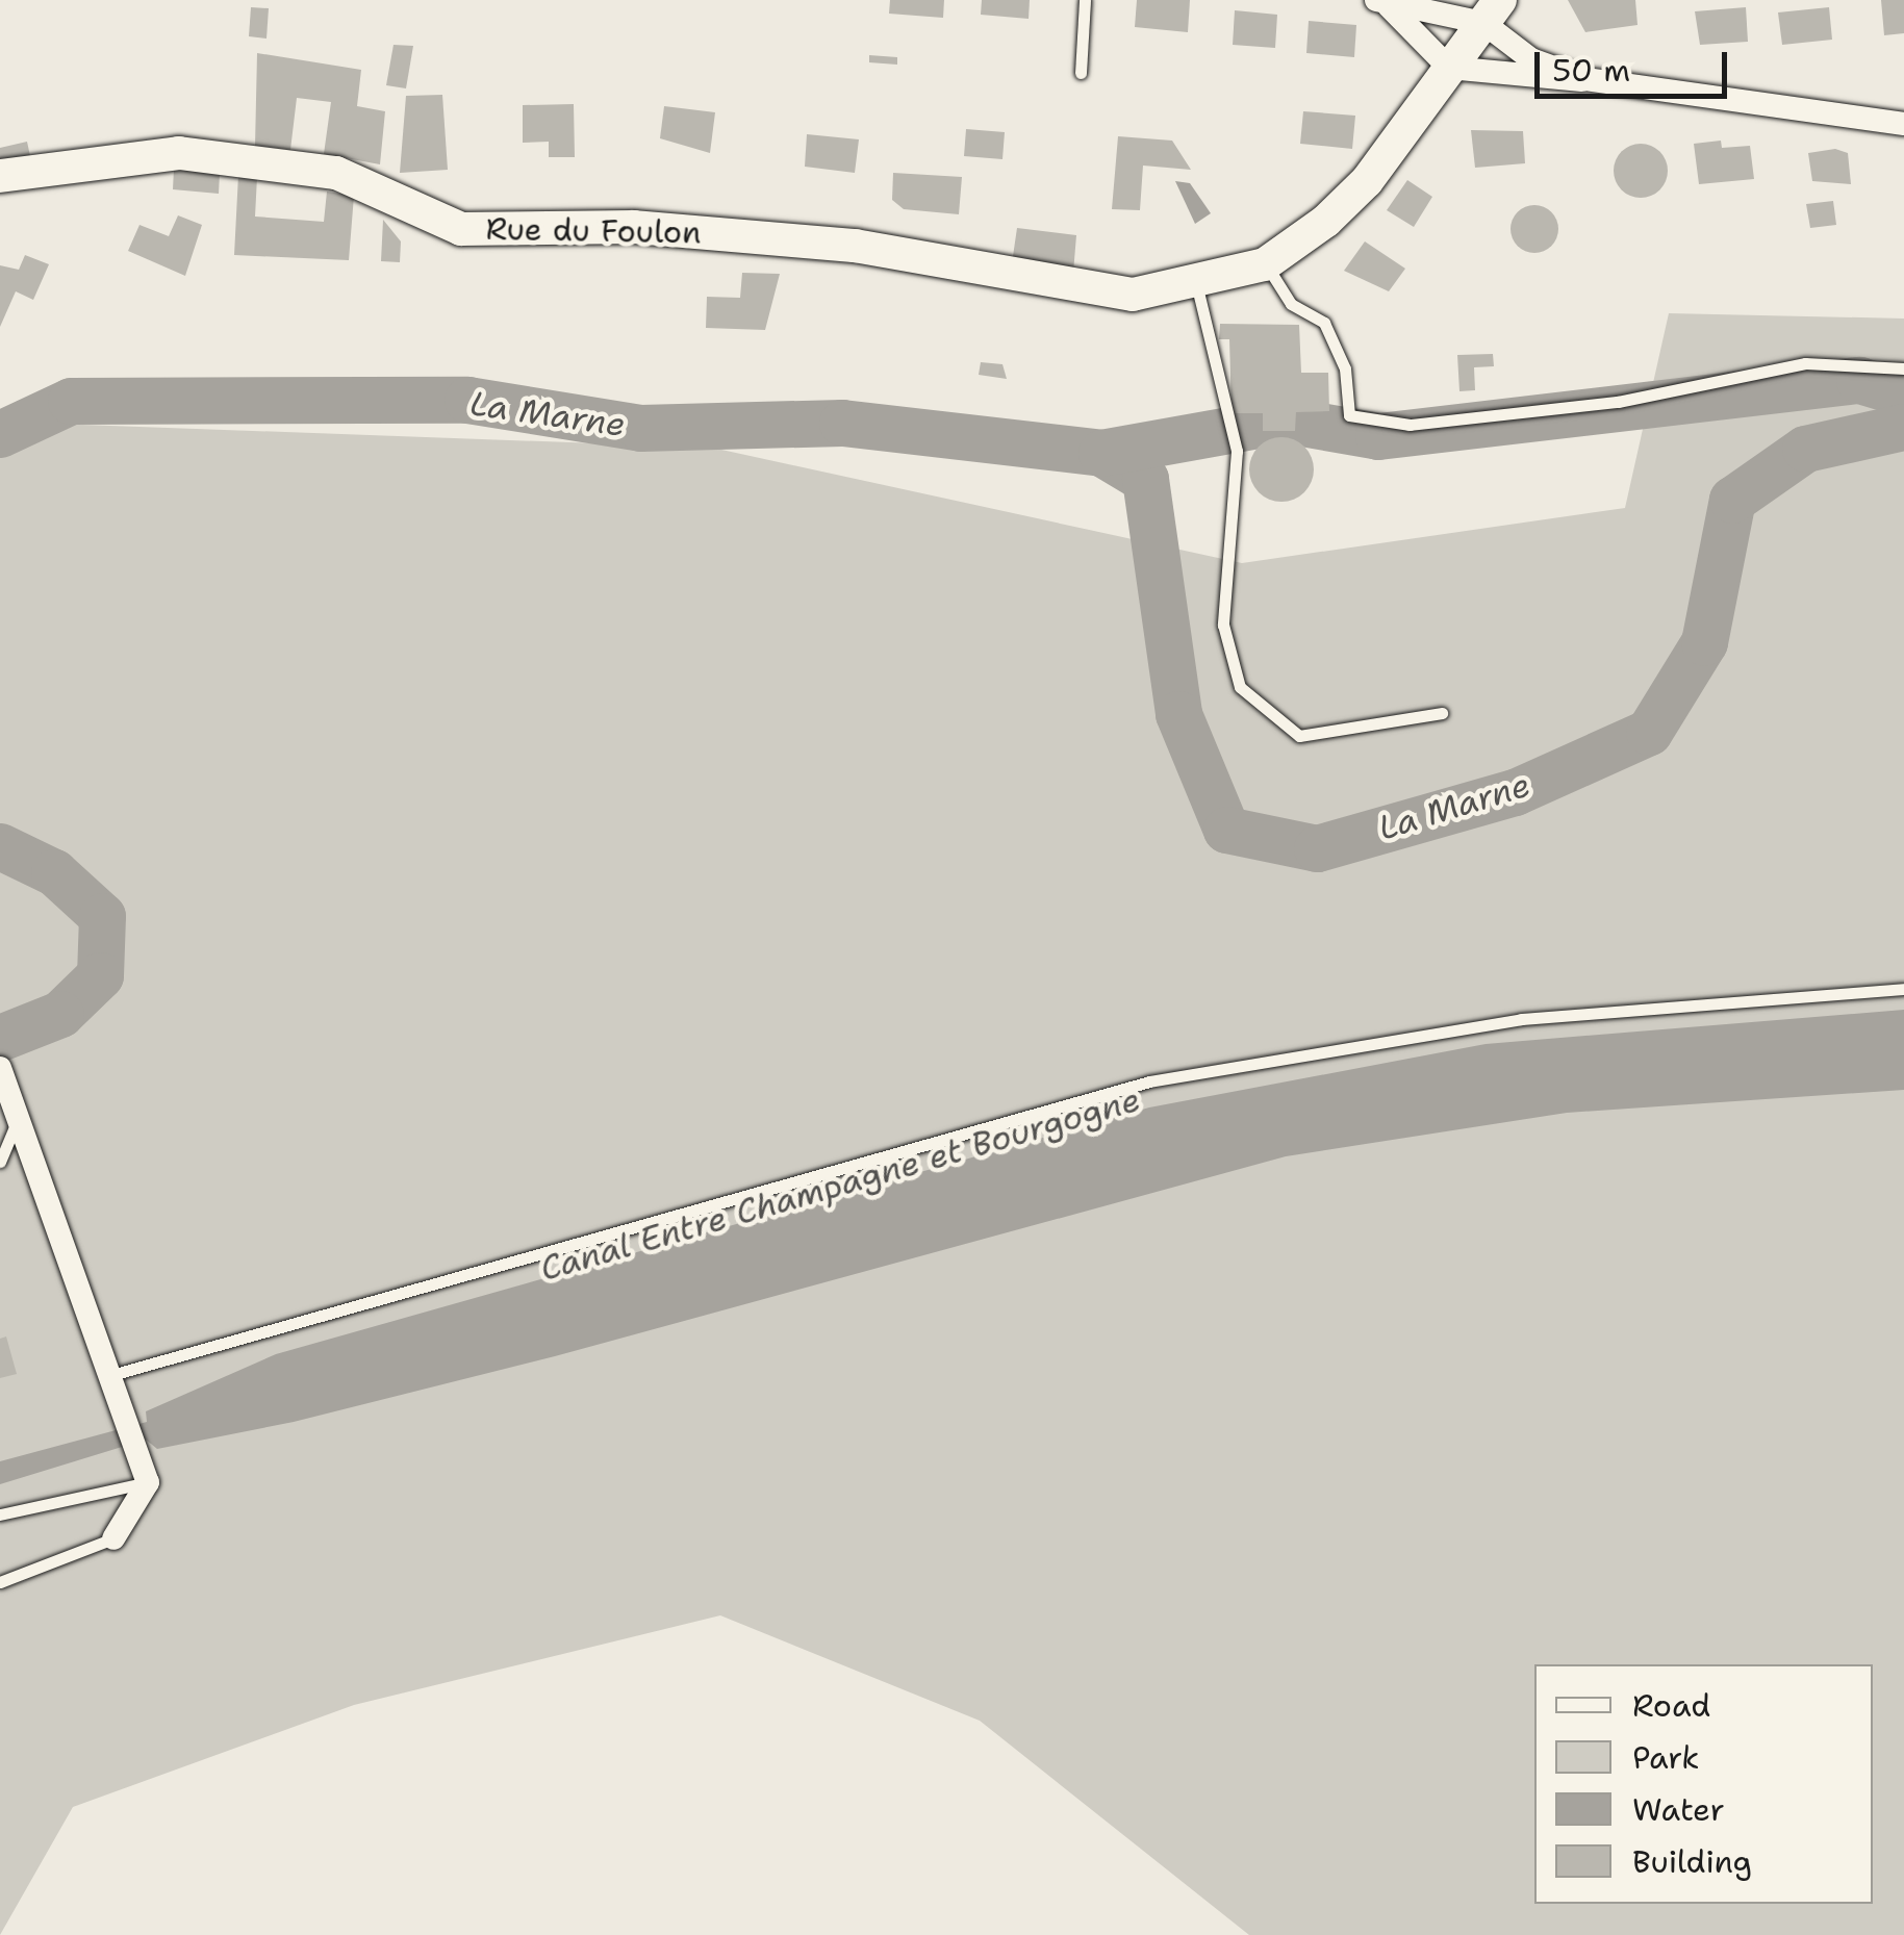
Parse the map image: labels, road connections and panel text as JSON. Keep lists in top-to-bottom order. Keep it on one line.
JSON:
{"streets":{"street":["Rue du Foulon"]},"water":["La Marne","Canal Entre Champagne et Bourgogne"],"legend":["Road","Park","Water","Building"],"scale_bar":"50 m"}
